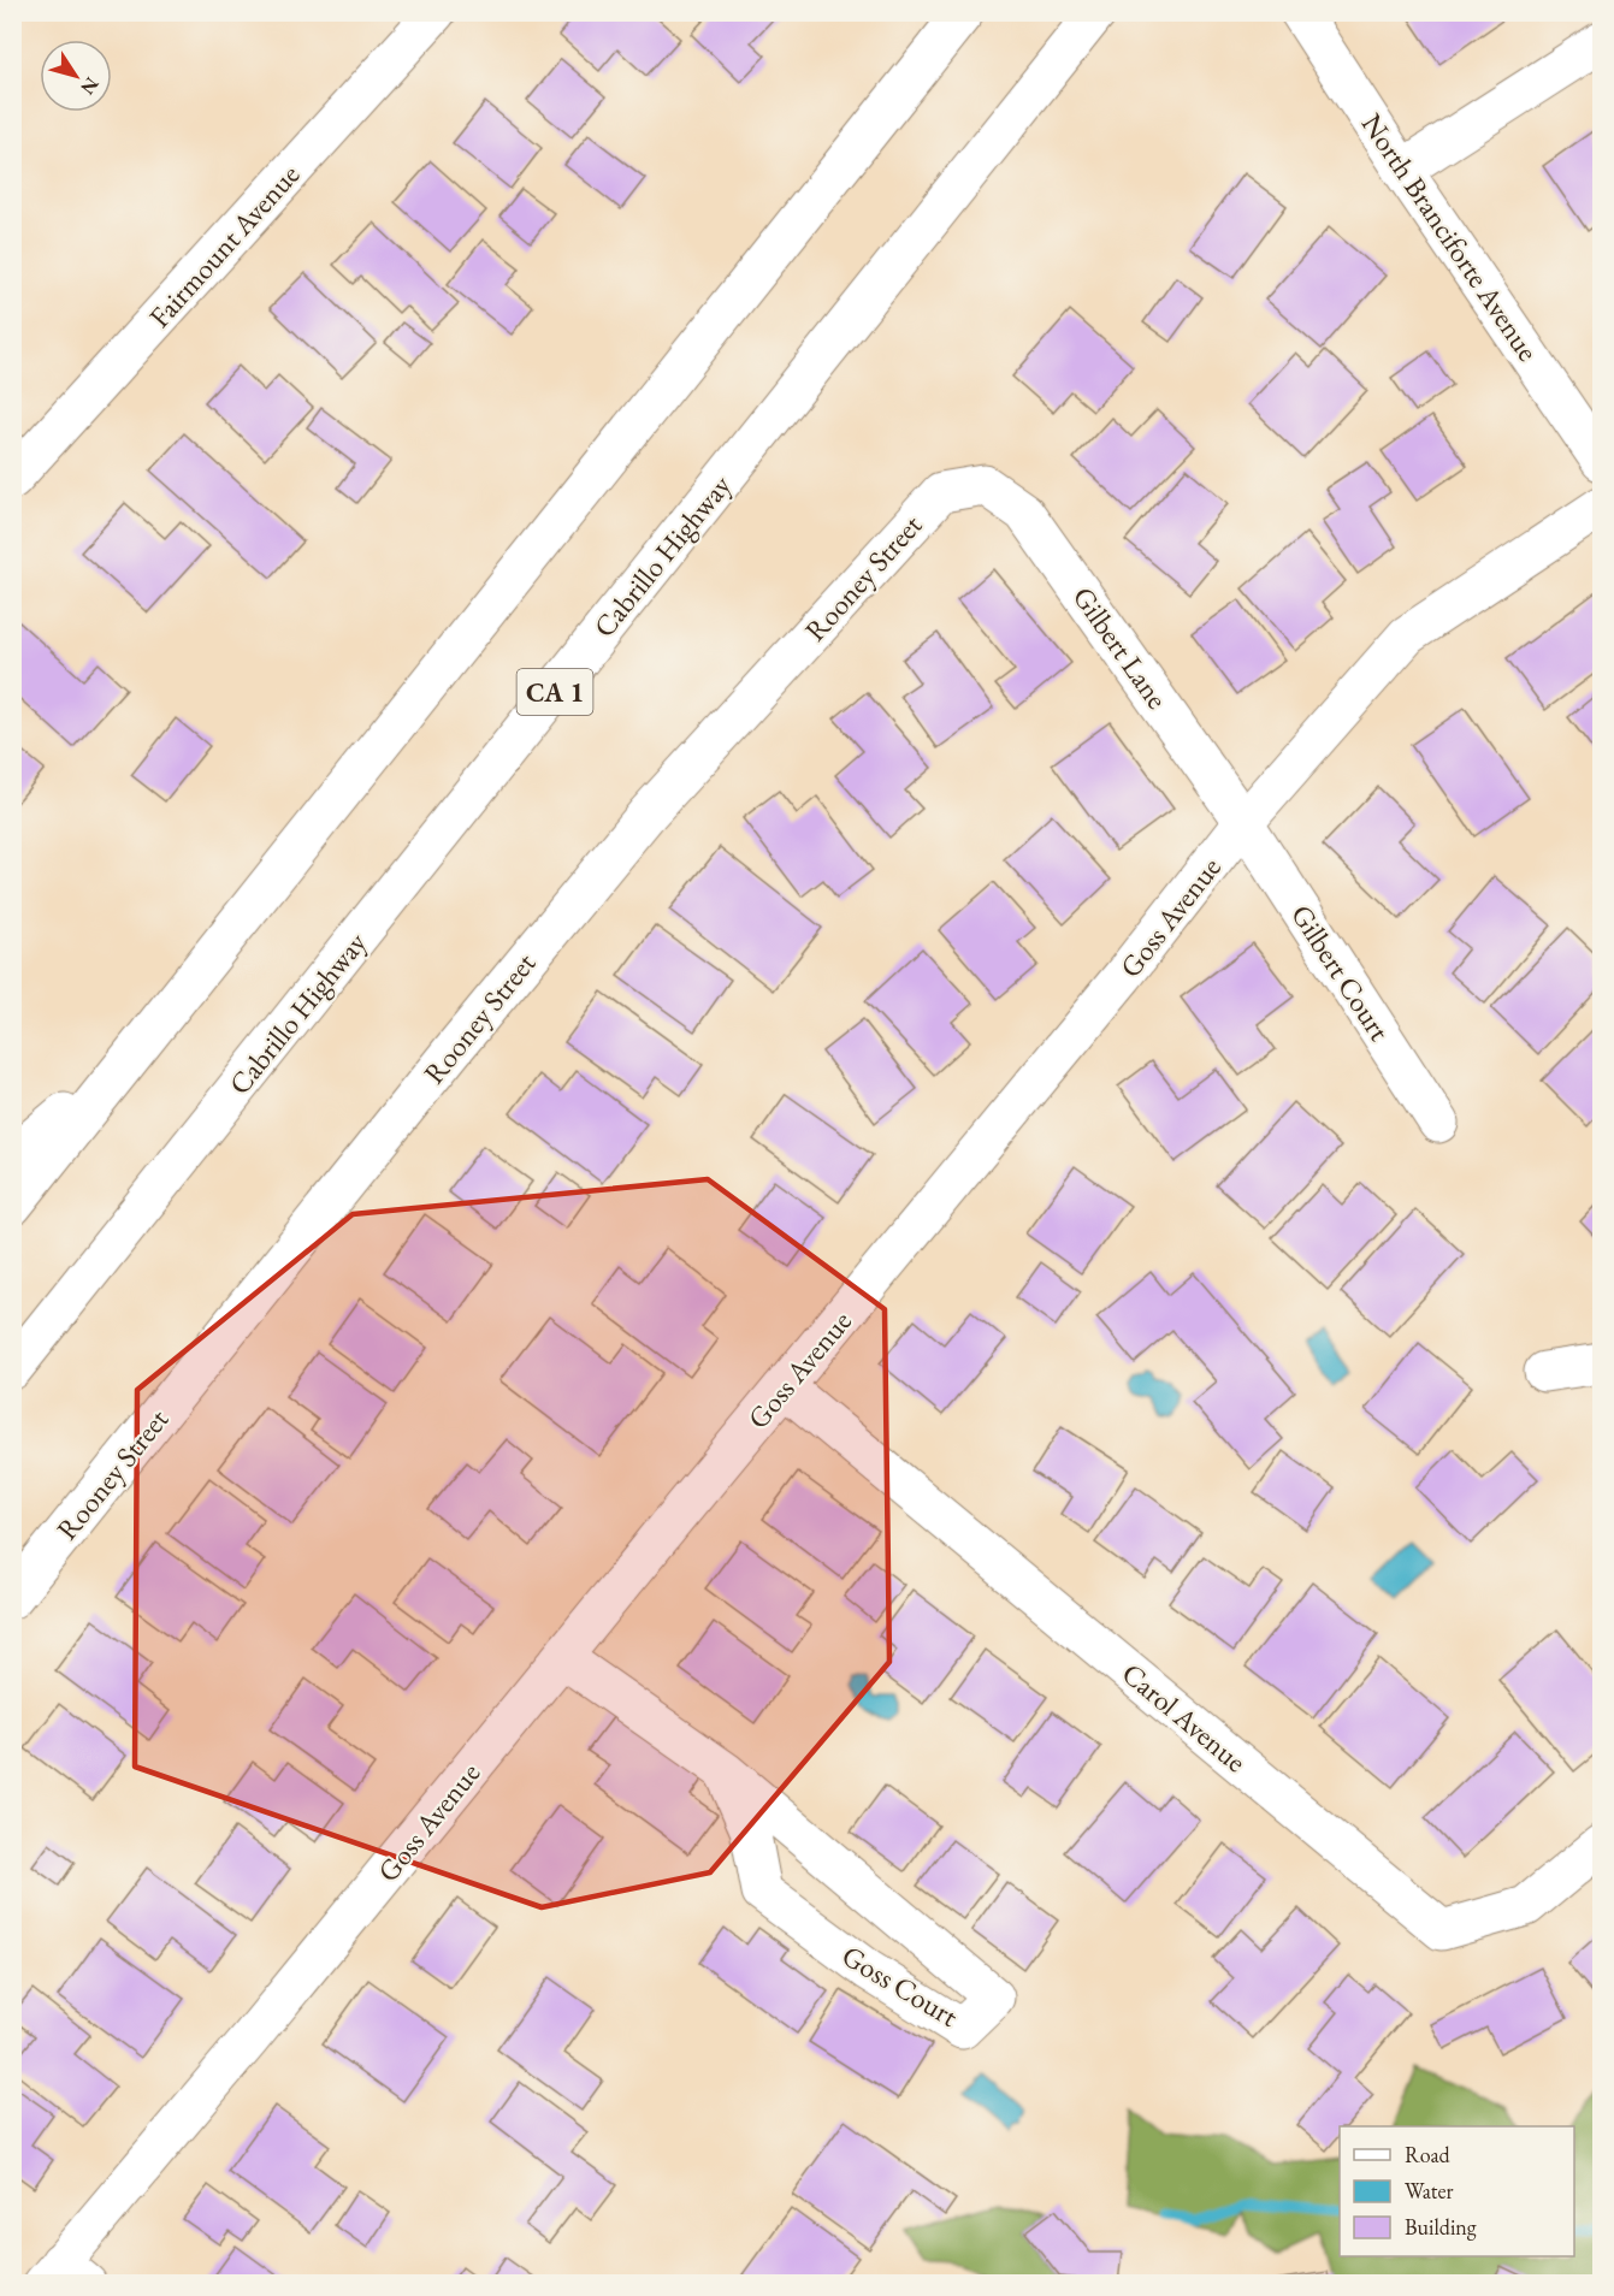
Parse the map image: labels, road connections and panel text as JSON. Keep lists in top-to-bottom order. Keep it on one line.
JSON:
{"streets":{"main road":["North Branciforte Avenue","Fairmount Avenue","Cabrillo Highway","Rooney Street","Gilbert Lane","CA 1","Goss Avenue","Gilbert Court","Carol Avenue","Goss Court"]},"crossings":[["Rooney Street","Gilbert Lane"],["Gilbert Lane","Goss Avenue"],["Gilbert Lane","Gilbert Court"],["Goss Avenue","Gilbert Court"],["Goss Avenue","Carol Avenue"],["Goss Avenue","Goss Court"]],"legend":["Road","Water","Building"],"north":"bottom right"}
